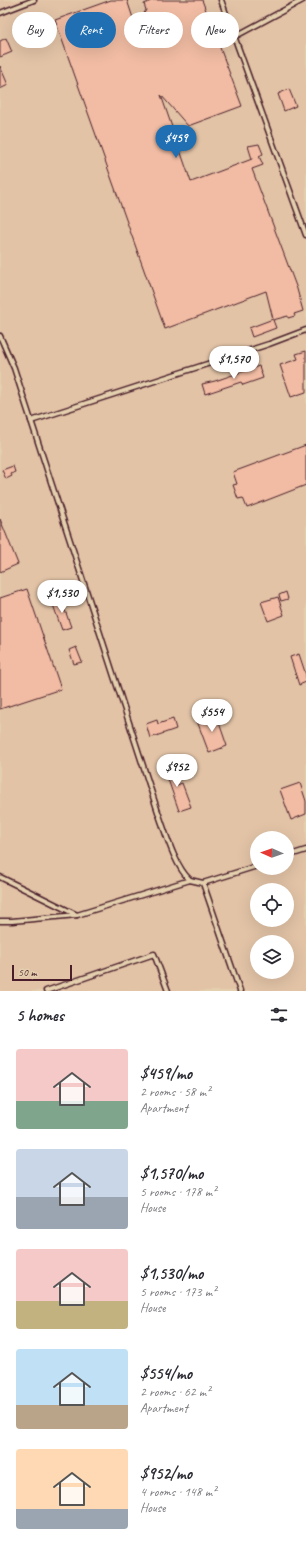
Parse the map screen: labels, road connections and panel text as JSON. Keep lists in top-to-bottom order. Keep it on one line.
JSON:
{"scale_bar":"50 m","north":"left","page":{"chip":["Buy","Rent","Filters","New"],"price":["$459","$1,570","$1,530","$554","$952"],"scale":"50 m","heading":"5 homes","list":[{"name":"$459/mo","note":"2 rooms · 58 m² · Apartment"},{"name":"$1,570/mo","note":"5 rooms · 178 m² · House"},{"name":"$1,530/mo","note":"5 rooms · 173 m² · House"},{"name":"$554/mo","note":"2 rooms · 62 m² · Apartment"},{"name":"$952/mo","note":"4 rooms · 148 m² · House"}]}}
